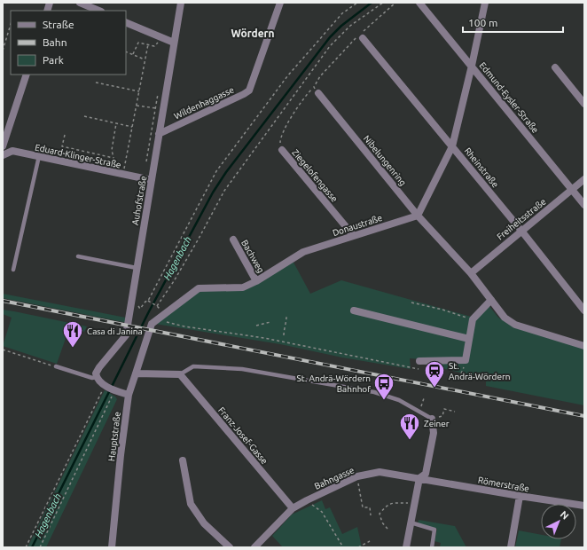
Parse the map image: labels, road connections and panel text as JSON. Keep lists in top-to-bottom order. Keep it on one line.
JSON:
{"streets":{"street":["Edmund-Eysler-Straße","Wildenhaggasse","Eduard-Klinger-Straße","Nibelungenring","Rheinstraße","Ziegelofengasse","Auhofstraße","Freiheitsstraße","Donaustraße","Bachweg","Franz-Josef-Gasse","Hauptstraße","Bahngasse","Römerstraße"]},"crossings":[["Edmund-Eysler-Straße","Freiheitsstraße"],["Wildenhaggasse","Auhofstraße"],["Eduard-Klinger-Straße","Auhofstraße"],["Nibelungenring","Freiheitsstraße"],["Nibelungenring","Donaustraße"],["Rheinstraße","Freiheitsstraße"],["Ziegelofengasse","Donaustraße"],["Donaustraße","Bachweg"],["Donaustraße","Hauptstraße"],["Franz-Josef-Gasse","Bahngasse"],["Bahngasse","Römerstraße"]],"districts":["Wördern"],"water":["Hagenbach"],"places":{"restaurant":["Casa di Janina","Zeiner"],"station":["St. Andrä-Wördern"],"bus stop":["St. Andrä-Wördern Bahnhof"]},"legend":["Straße","Bahn","Park"],"scale_bar":"100 m","north":"top right"}
